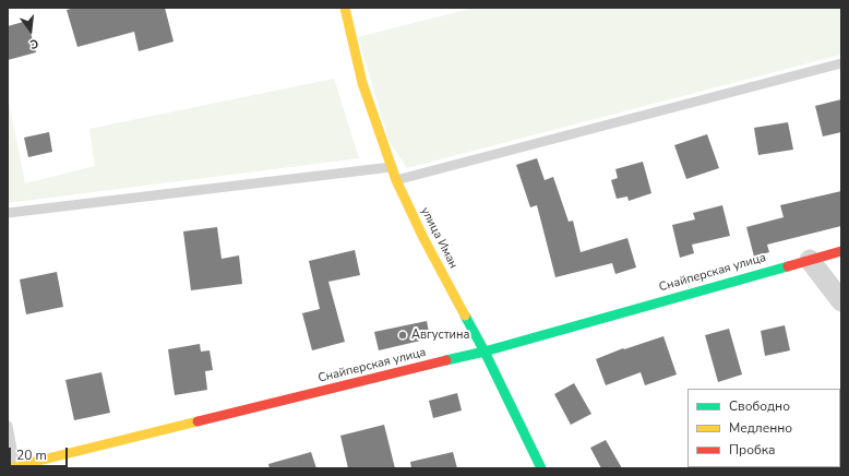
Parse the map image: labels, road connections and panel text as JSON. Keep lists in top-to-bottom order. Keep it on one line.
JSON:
{"streets":{"street":["улица Иман","Снайперская улица"]},"crossings":[["улица Иман","Снайперская улица"]],"places":["Августина"],"legend":["Свободно","Медленно","Пробка"],"scale_bar":"20 m","north":"bottom"}
